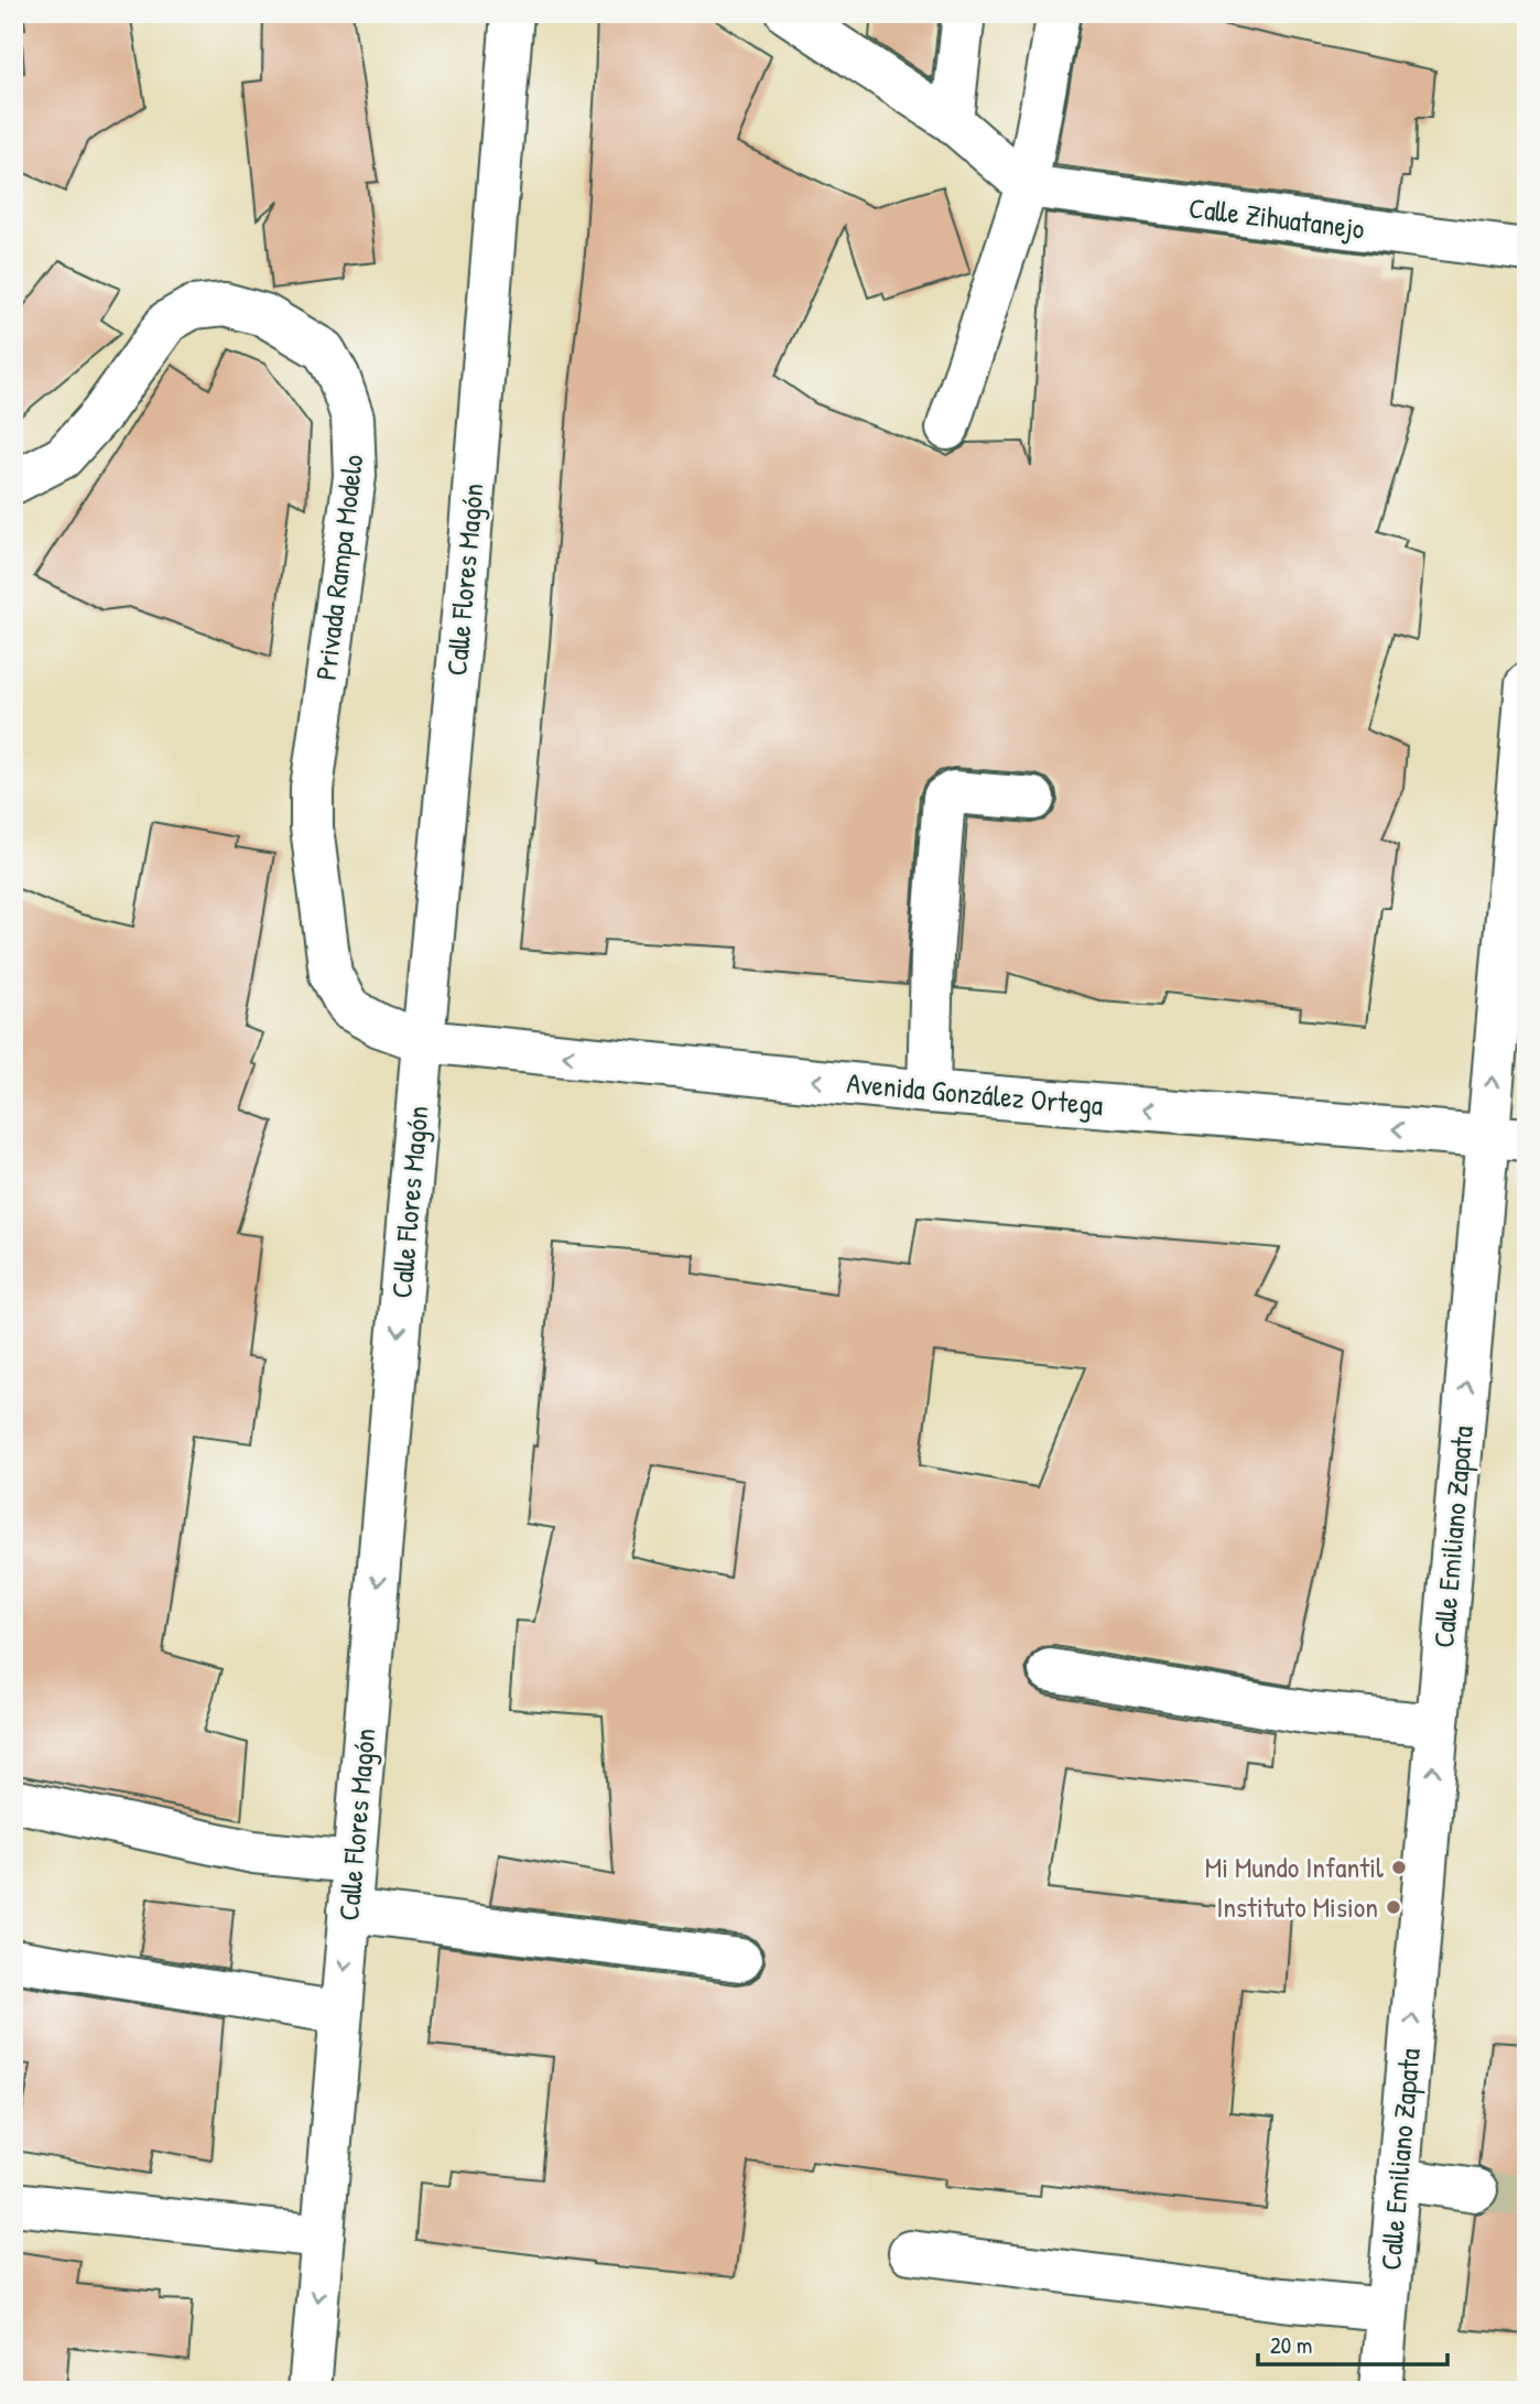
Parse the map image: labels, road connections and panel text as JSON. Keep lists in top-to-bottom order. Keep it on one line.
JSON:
{"streets":{"street":["Calle Zihuatanejo","Privada Rampa Modelo","Calle Flores Magón","Avenida González Ortega","Calle Emiliano Zapata"]},"crossings":[["Privada Rampa Modelo","Calle Flores Magón"],["Privada Rampa Modelo","Avenida González Ortega"],["Calle Flores Magón","Avenida González Ortega"],["Avenida González Ortega","Calle Emiliano Zapata"]],"one_way":["Calle Flores Magón","Avenida González Ortega","Calle Emiliano Zapata"],"places":["Mi Mundo Infantil","Instituto Mision"],"scale_bar":"20 m"}
